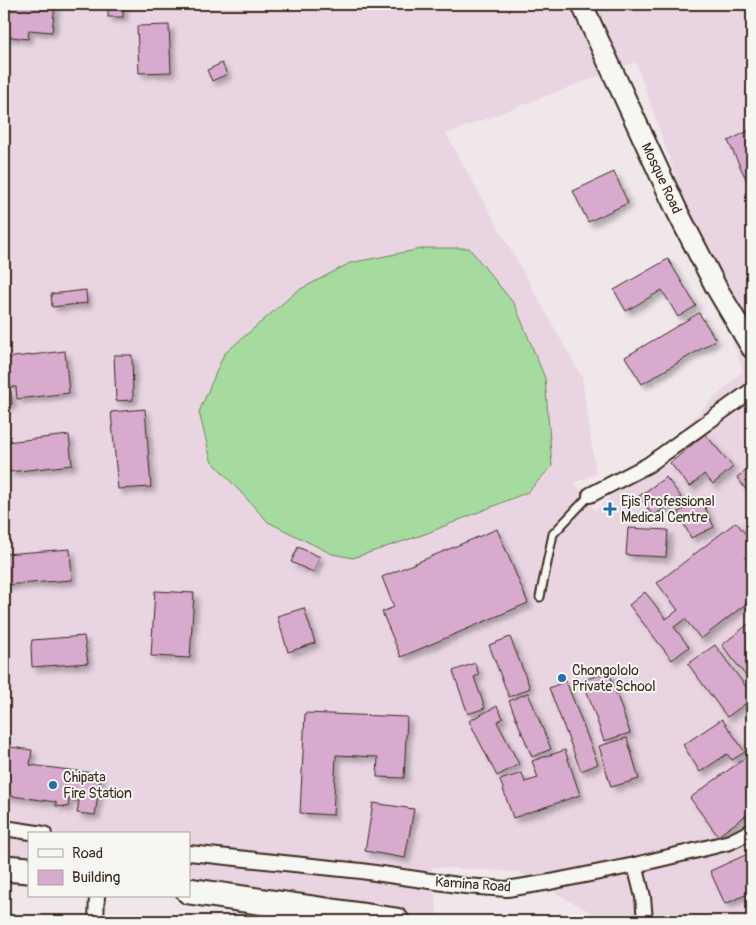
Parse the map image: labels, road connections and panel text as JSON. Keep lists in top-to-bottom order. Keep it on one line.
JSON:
{"streets":{"street":["Mosque Road","Kamina Road"]},"places":{"health":["Ejis Professional Medical Centre"],"other":["Chongololo Private School","Chipata Fire Station"]},"legend":["Road","Building"]}
